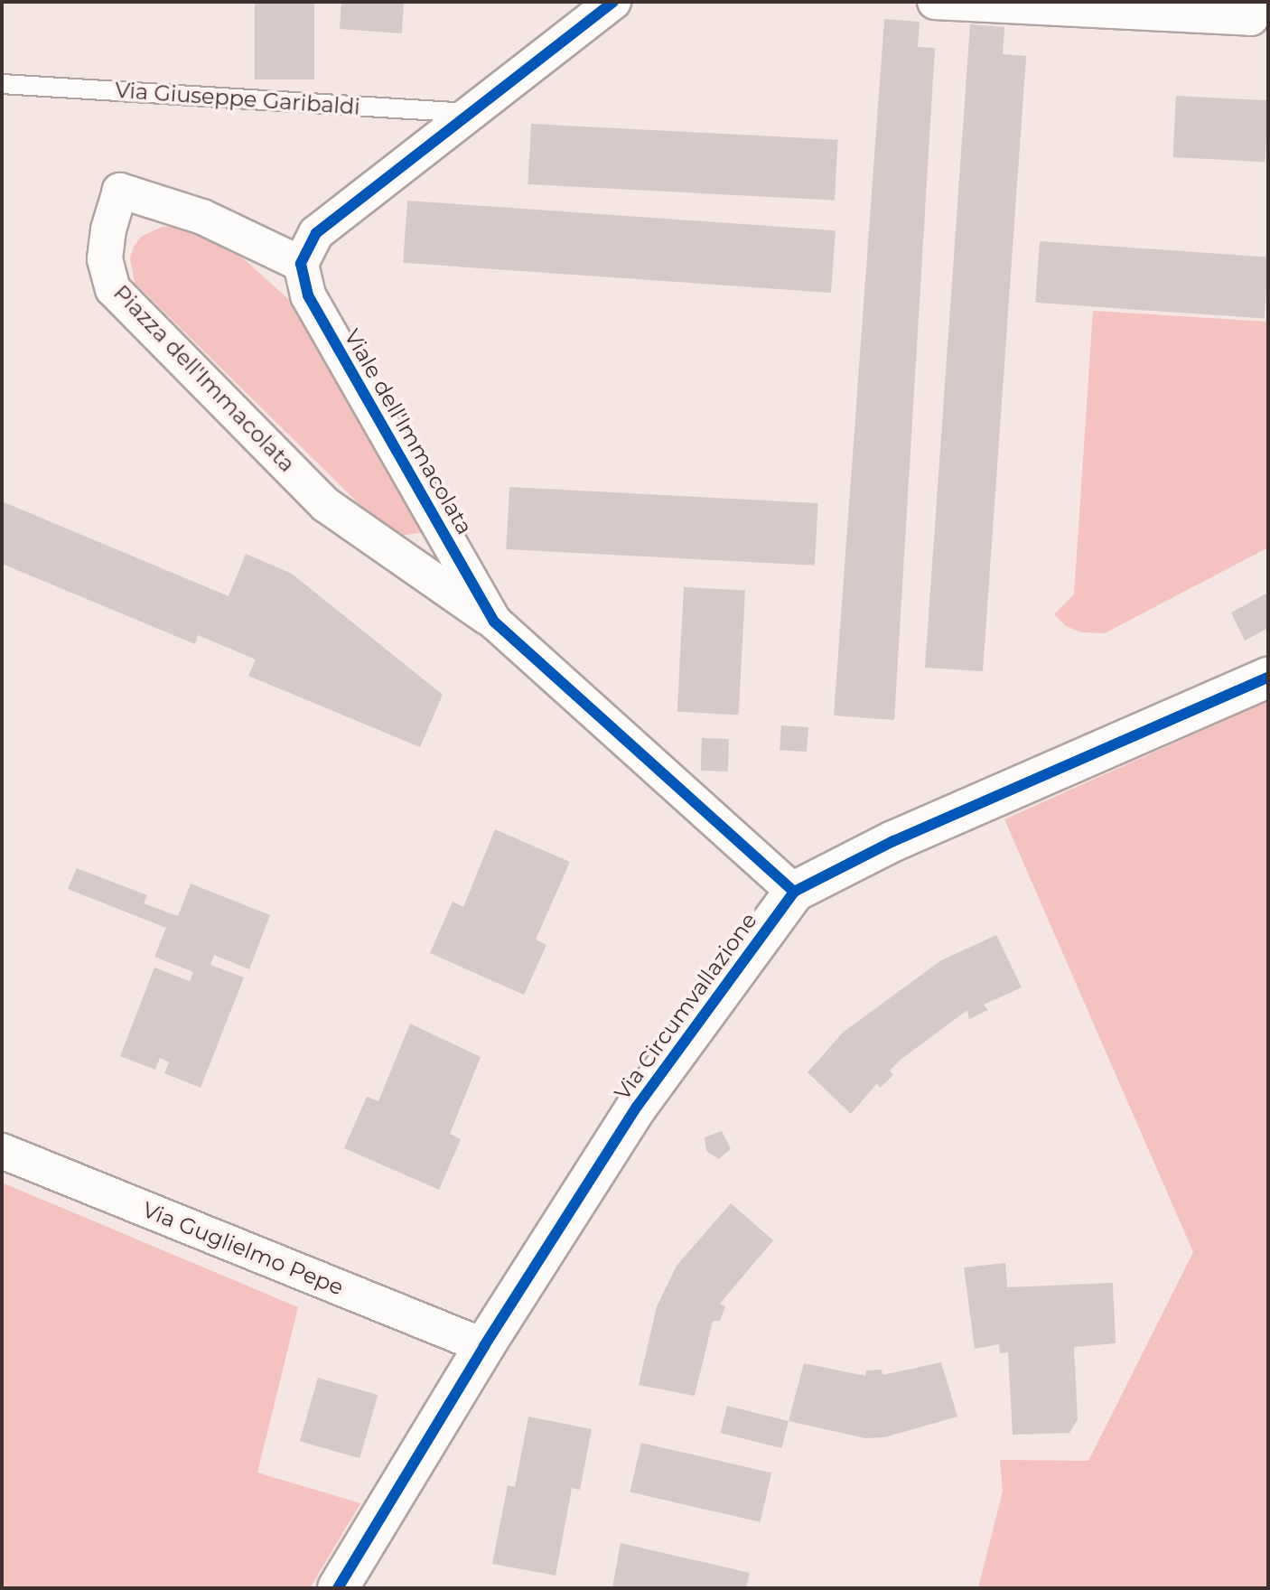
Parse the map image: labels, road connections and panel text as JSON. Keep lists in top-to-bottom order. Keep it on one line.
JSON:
{"streets":{"street":["Piazza dell'Immacolata","Viale dell'Immacolata","Via Circumvallazione","Via Guglielmo Pepe"],"lane":["Via Giuseppe Garibaldi"]},"crossings":[["Piazza dell'Immacolata","Viale dell'Immacolata"],["Viale dell'Immacolata","Via Circumvallazione"],["Via Circumvallazione","Via Guglielmo Pepe"]]}
